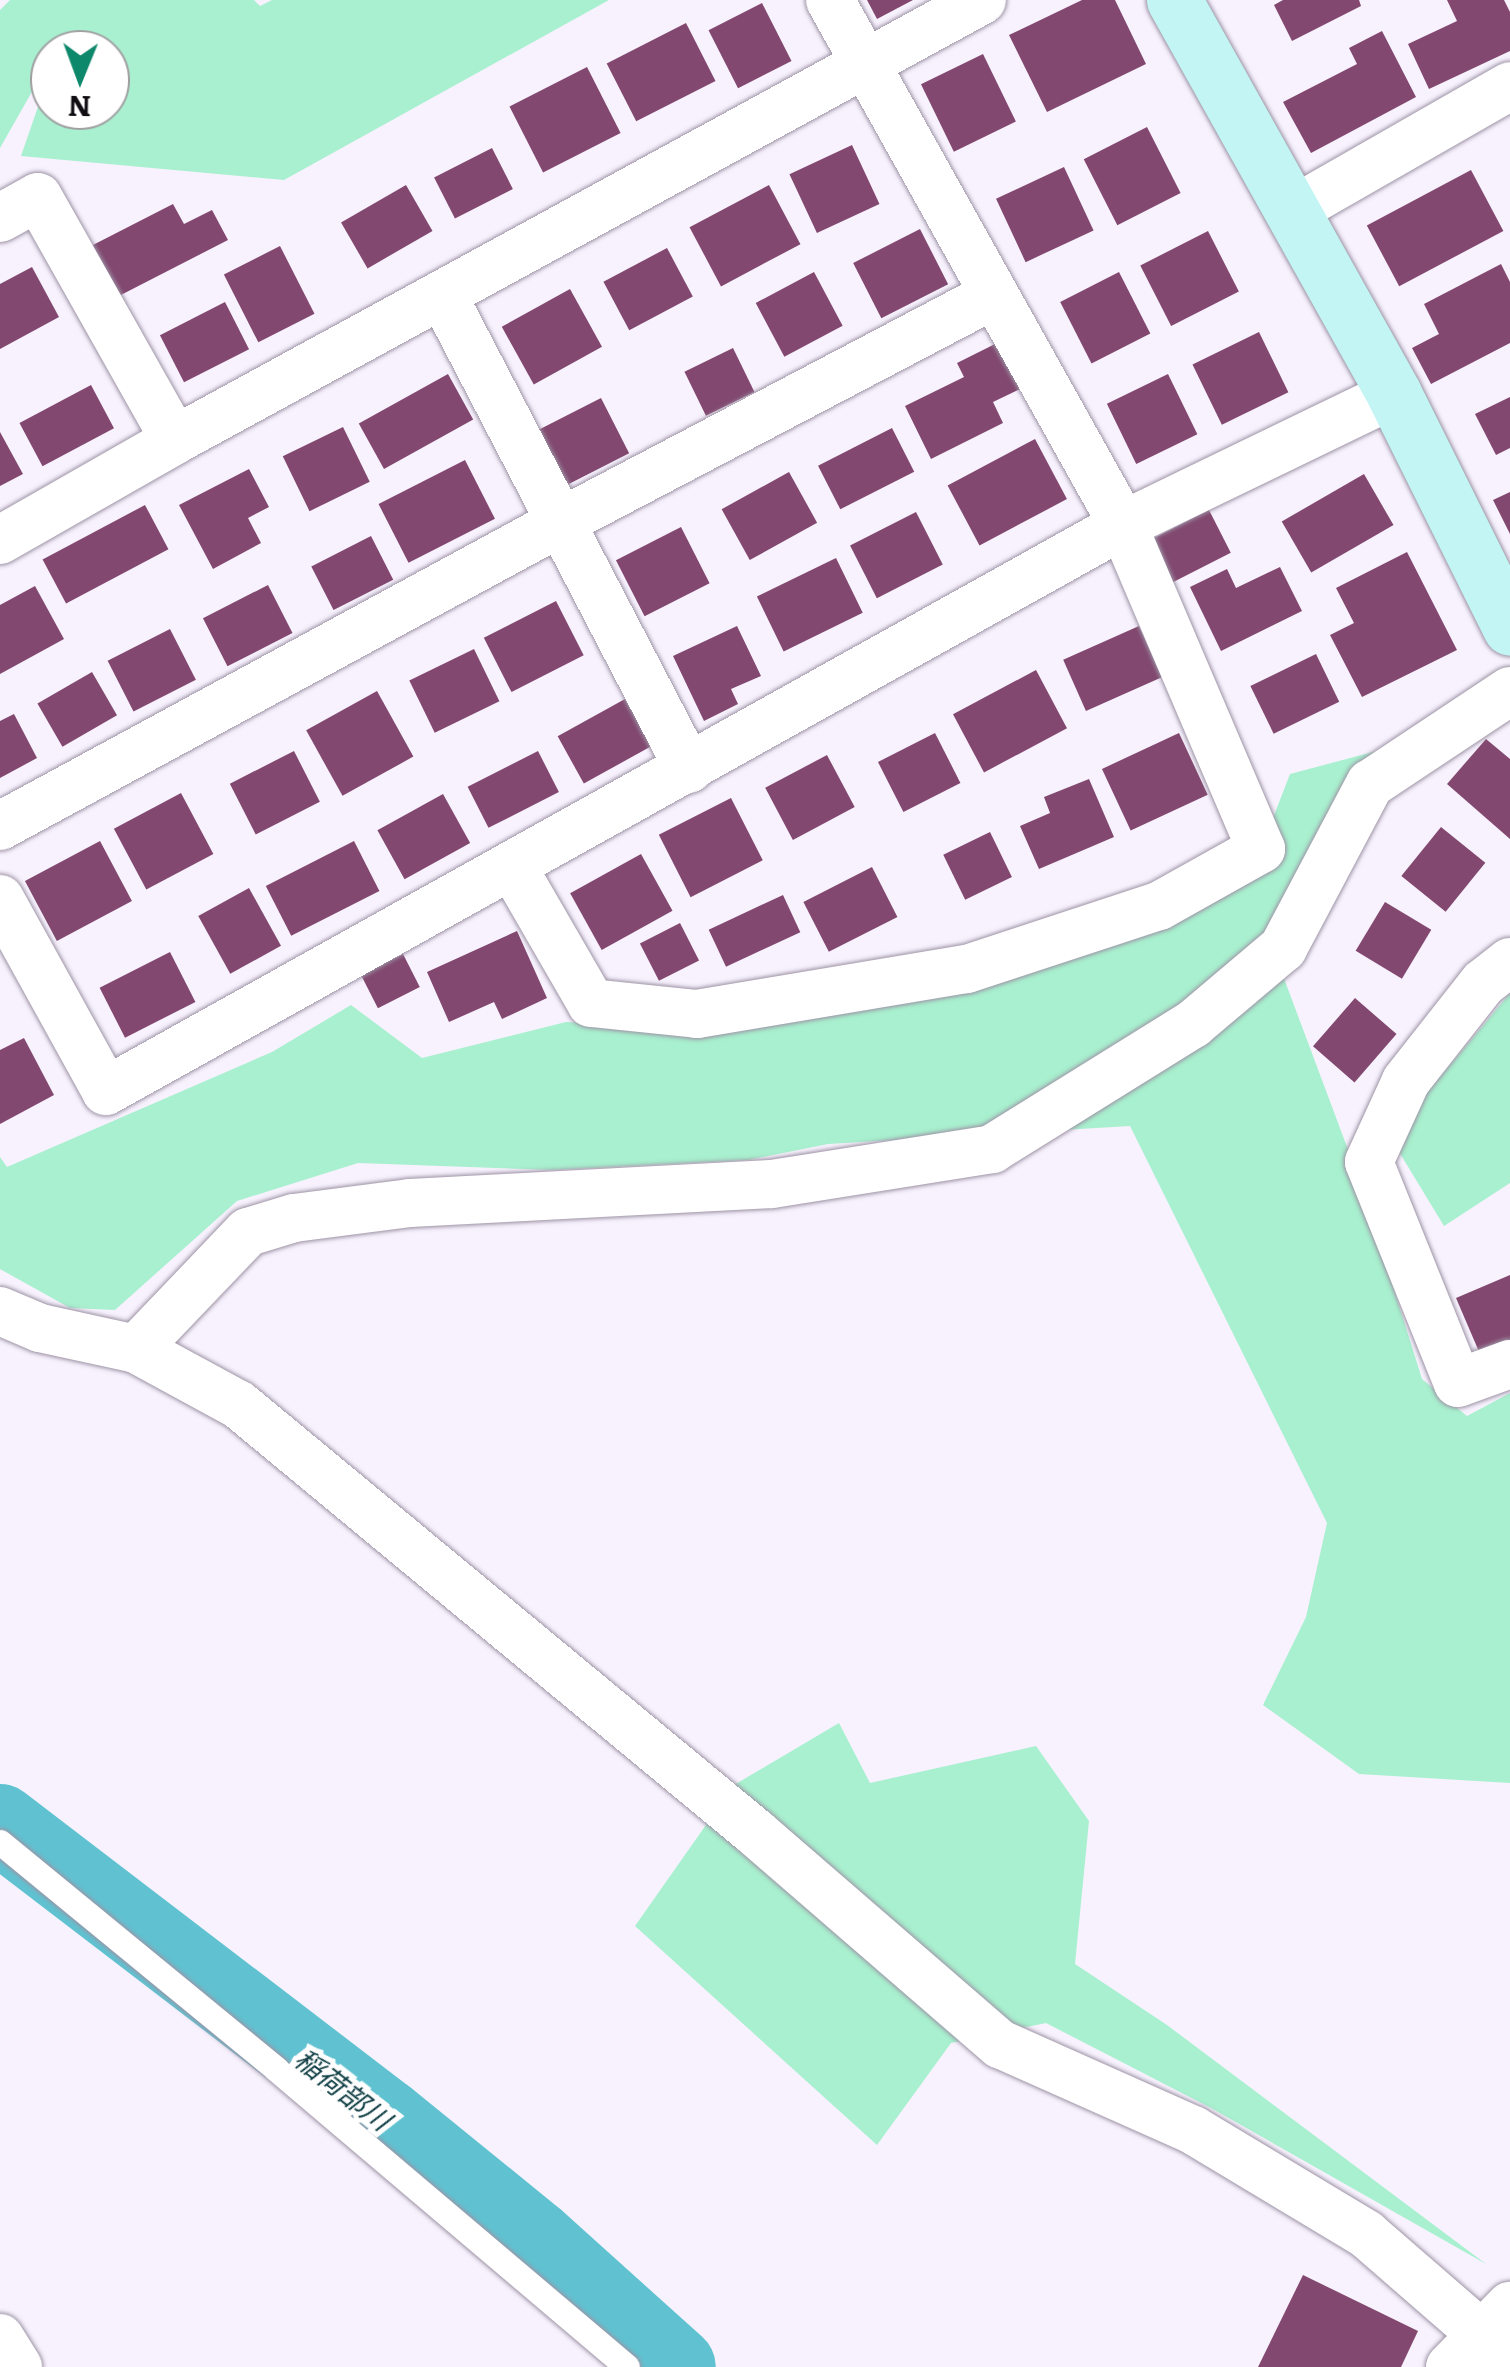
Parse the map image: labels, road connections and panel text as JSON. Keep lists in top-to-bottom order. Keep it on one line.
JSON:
{"water":["稲荷部川"],"north":"bottom"}
